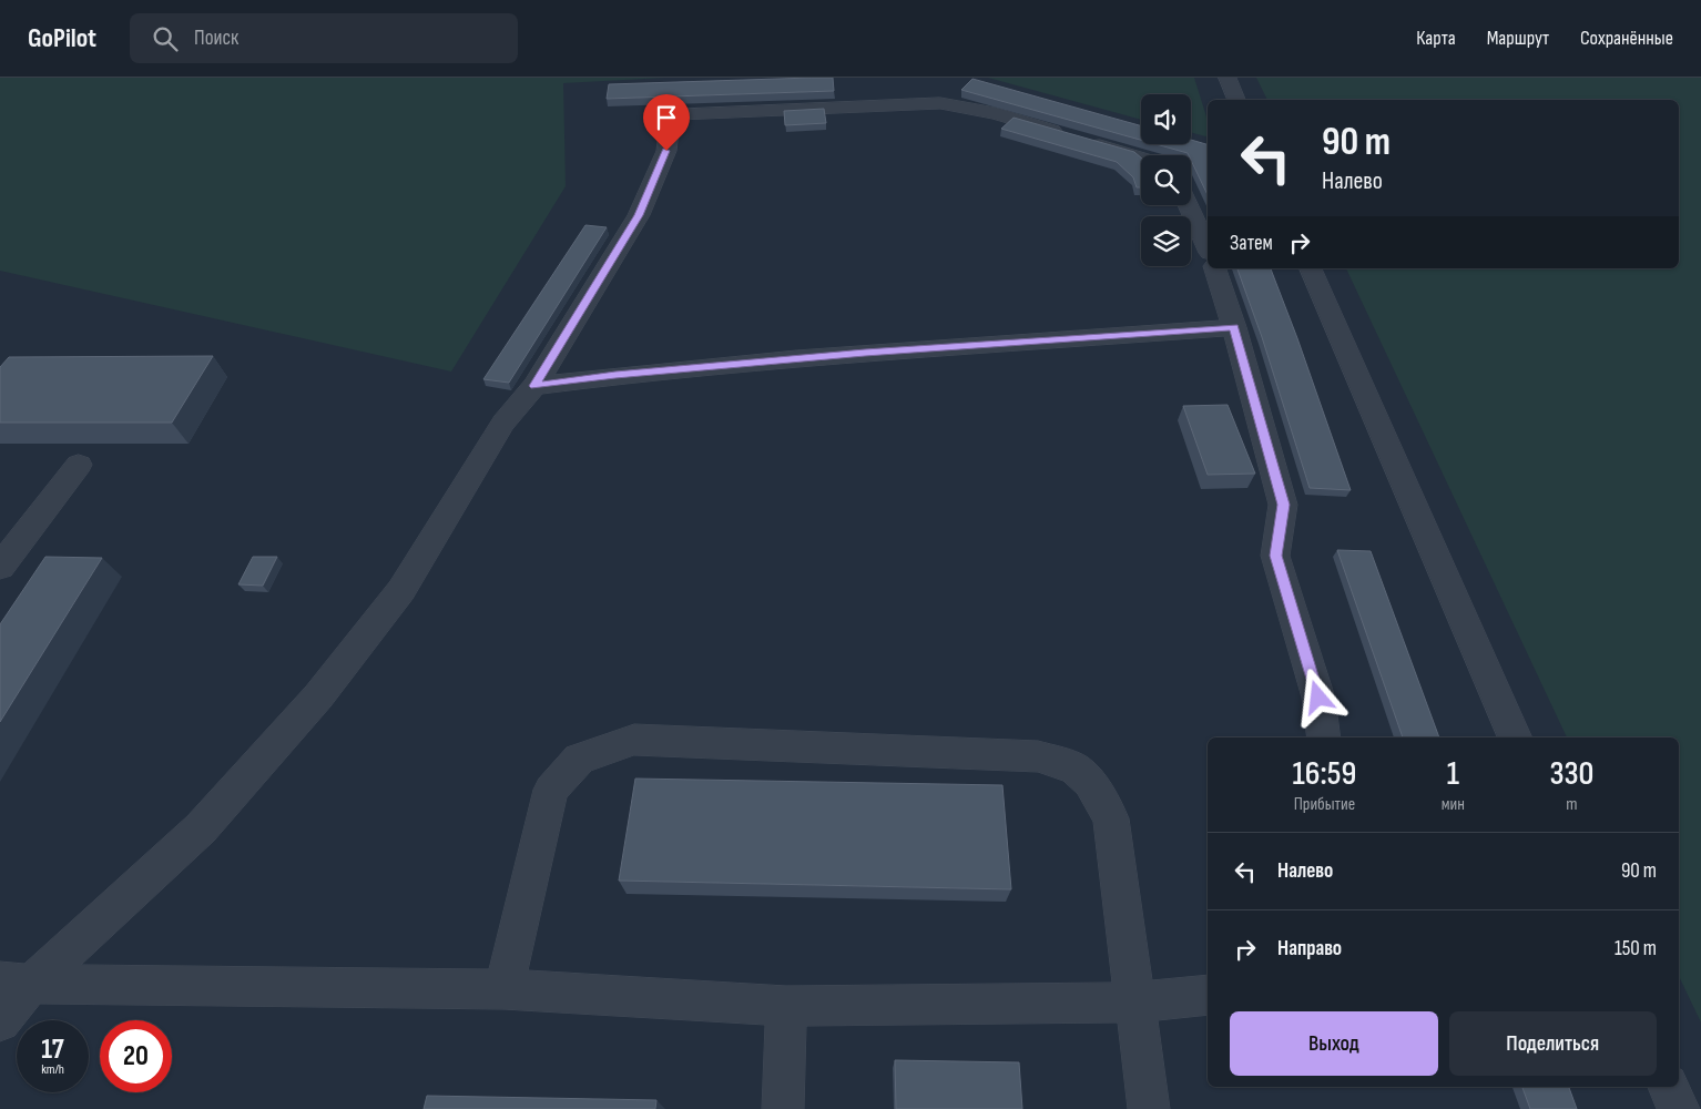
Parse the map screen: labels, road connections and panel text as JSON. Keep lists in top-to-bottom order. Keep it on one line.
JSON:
{"page":{"header":"GoPilot","search":"Поиск","nav":["Карта","Маршрут","Сохранённые"],"turn":["90 m","Налево"],"then":"Затем","eta":["16:59","Прибытие","1","мин","330","m"],"list":[{"name":"Налево","value":"90 m"},{"name":"Направо","value":"150 m"}],"buttons":["Выход","Поделиться"],"speed":"17 km/h","limit":"20"}}
